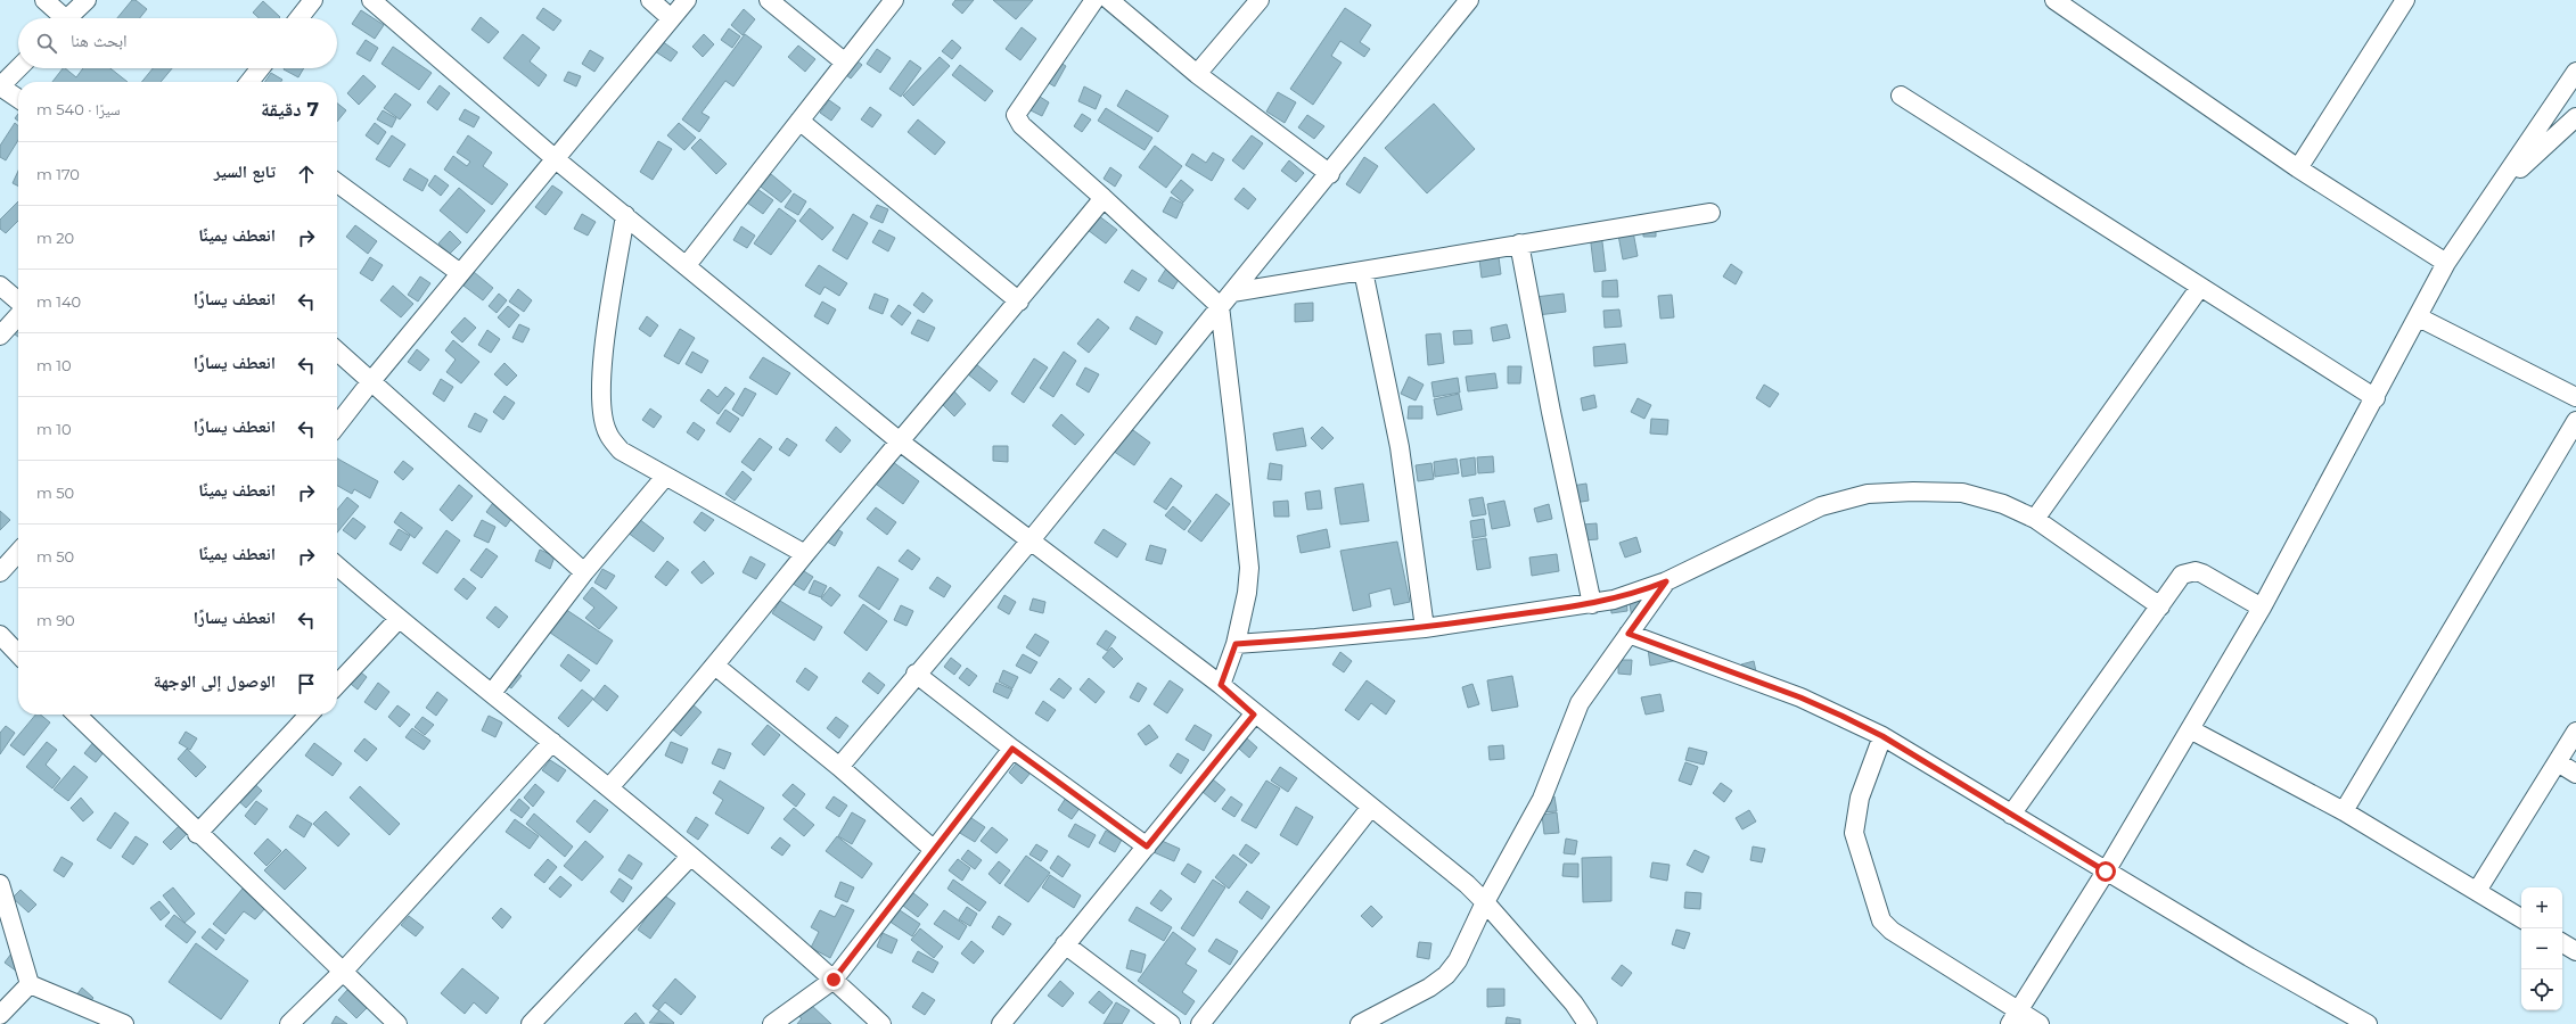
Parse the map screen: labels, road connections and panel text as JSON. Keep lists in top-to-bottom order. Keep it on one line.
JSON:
{"page":{"search":"ابحث هنا","heading":["7 دقيقة","سيرًا · 540 m"],"list":[["تابع السير","170 m"],["انعطف يمينًا","20 m"],["انعطف يسارًا","140 m"],["انعطف يسارًا","10 m"],["انعطف يسارًا","10 m"],["انعطف يمينًا","50 m"],["انعطف يمينًا","50 m"],["انعطف يسارًا","90 m"],"الوصول إلى الوجهة"],"map_buttons":["+","−"]}}
